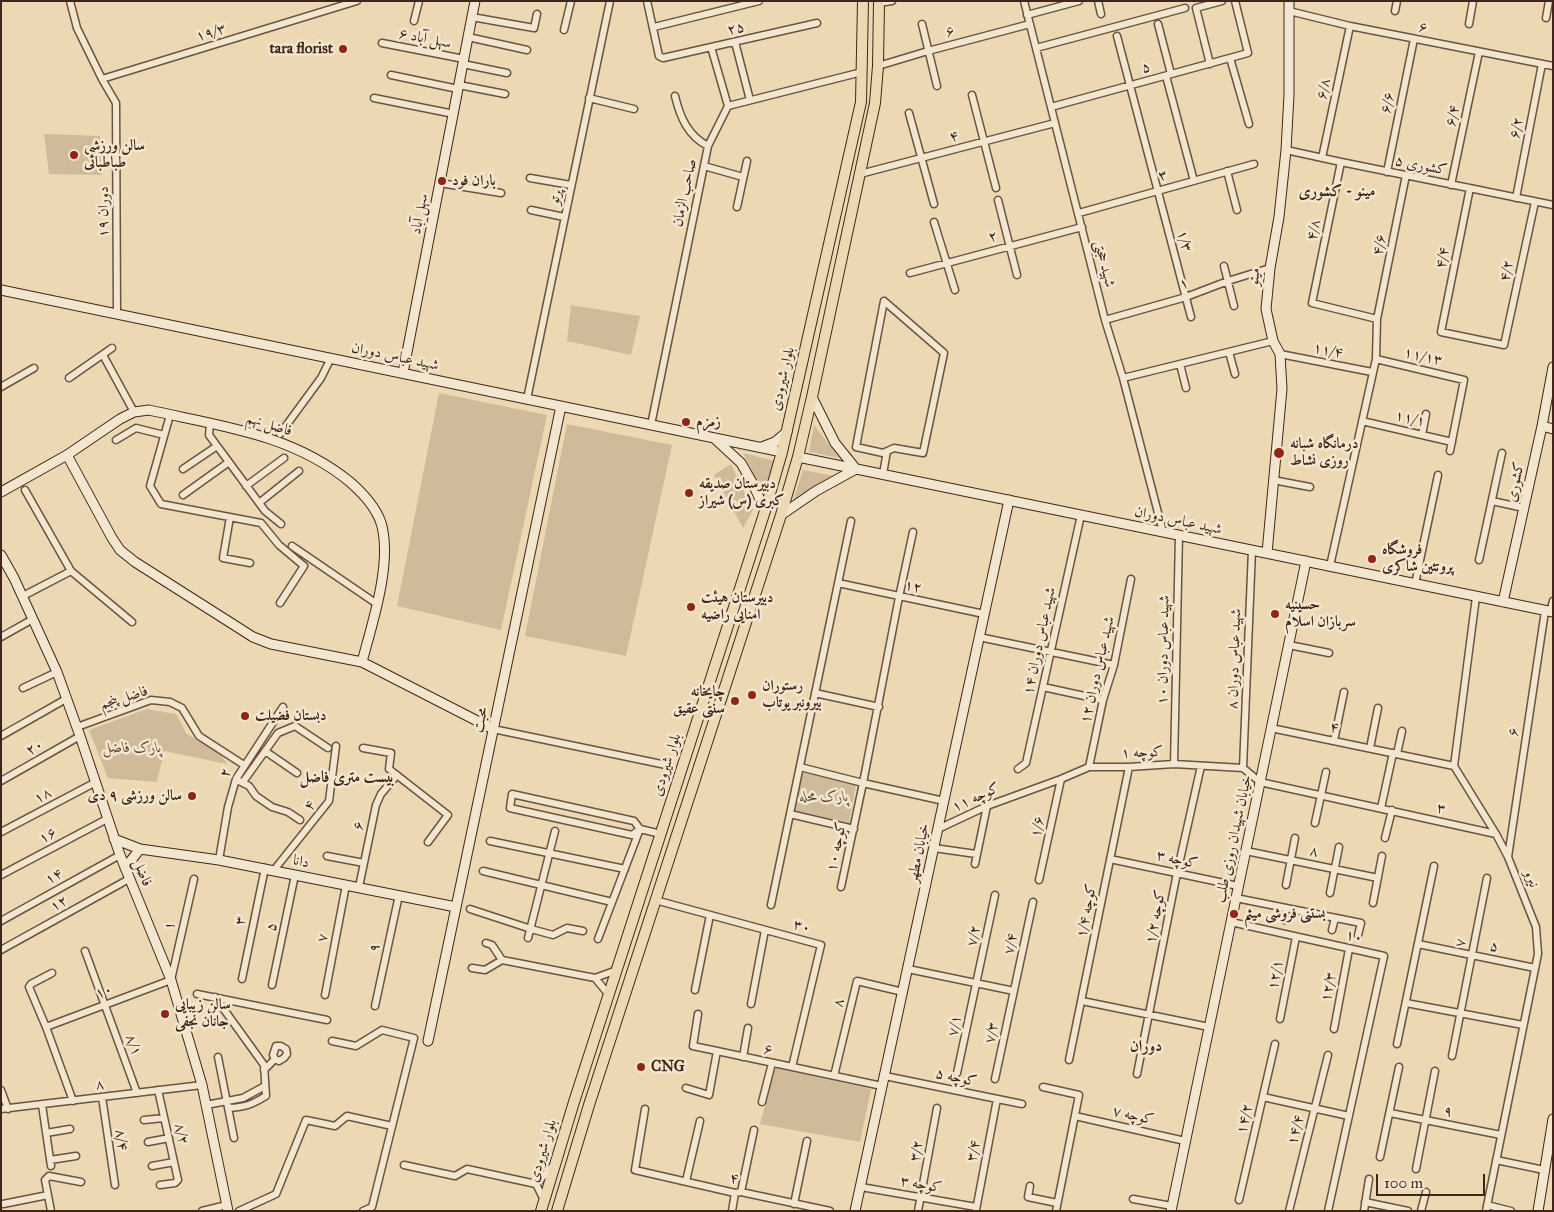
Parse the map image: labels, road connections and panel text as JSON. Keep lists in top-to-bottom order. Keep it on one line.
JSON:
{"streets":{"main road":["بلوار شیرودی"],"street":["۶","۲۵","۱۹/۳","سهل آباد ۶","۵","۶/۸","۶/۶","۶/۴","۶/۲","۴","کشوری ۵","۳","صاحب الزمان","پرتو","دوران ۱۹","سهل آباد","۴/۸","۲","۱/۳","۴/۶","۴/۴","شهید حجتی","۴/۲","مینو","۱","۱۱/۴","شهید عباس دوران","۱۱/۱۳","۱۱/۱","فاضل نهم","کشوری","۱۲","شهید عباس دوران ۱۴","شهید عباس دوران ۱۰","شهید عباس دوران ۸","شهید عباس دوران ۱۲","فاضل پنجم","محبت","۲۰","کوچه ۱","۱۸","کوچه ۱۱","۱/۶","۱۶","خیابان شهیدان روزی طلب","کوچه ۱۰","۸","خیابان مطهر","کوچه ۳","دانا","فاضل","۱۴","نیرو","کوچه ۱/۴","کوچه ۱/۲","۳۰","۷/۲","۱۰","۷","۷/۴","۹","۱۲/۱","۱۲/۳","۷/۱","۷/۳","۸/۱","کوچه ۵","کوچه ۷","۱۴/۲","۱۴/۴","۸/۲","۸/۴","۳/۲","۳/۴"]},"crossings":[["۶","۶/۸"],["۶","۶/۶"],["۶","۶/۴"],["۶","۶/۲"],["۶","شهید حجتی"],["۶","مینو"],["۶","شهید عباس دوران"],["۶","بلوار شیرودی"],["۶","۸"],["۶","خیابان مطهر"],["۶","دانا"],["۶","نیرو"],["۶","۳۰"],["۱۹/۳","دوران ۱۹"],["سهل آباد ۶","سهل آباد"],["۵","شهید حجتی"],["۵","دانا"],["۵","نیرو"],["۵","۷"],["۶/۸","کشوری ۵"],["۶/۶","کشوری ۵"],["۶/۴","کشوری ۵"],["۶/۲","کشوری ۵"],["۴","۳"],["۴","شهید حجتی"],["۴","بلوار شیرودی"],["۴","خیابان شهیدان روزی طلب"],["۴","دانا"],["کشوری ۵","۴/۸"],["کشوری ۵","۴/۶"],["کشوری ۵","۴/۴"],["کشوری ۵","۴/۲"],["کشوری ۵","مینو"],["۳","۱/۳"],["۳","شهید حجتی"],["۳","دانا"],["۳","نیرو"],["صاحب الزمان","شهید عباس دوران"],["پرتو","شهید عباس دوران"],["دوران ۱۹","شهید عباس دوران"],["سهل آباد","شهید عباس دوران"],["۴/۸","۴/۶"],["۲","شهید حجتی"],["۲","فاضل پنجم"],["۲","دانا"],["۱/۳","۱"],["۴/۶","۱۱/۴"],["۴/۶","شهید عباس دوران"],["۴/۶","۱۱/۱۳"],["۴/۶","۱۱/۱"],["۴/۴","۴/۲"],["شهید حجتی","۱"],["شهید حجتی","شهید عباس دوران"],["مینو","۱"],["مینو","۱۱/۴"],["مینو","شهید عباس دوران"],["۱","فاضل"],["۱","۱۰"],["شهید عباس دوران","بلوار شیرودی"],["شهید عباس دوران","کشوری"],["شهید عباس دوران","شهید عباس دوران ۱۴"],["شهید عباس دوران","شهید عباس دوران ۱۰"],["شهید عباس دوران","شهید عباس دوران ۸"],["شهید عباس دوران","محبت"],["شهید عباس دوران","خیابان شهیدان روزی طلب"],["شهید عباس دوران","خیابان مطهر"],["۱۱/۱۳","۱۱/۱"],["بلوار شیرودی","۳۰"],["۱۲","کوچه ۱۰"],["۱۲","خیابان مطهر"],["۱۲","فاضل"],["شهید عباس دوران ۱۰","کوچه ۱"],["شهید عباس دوران ۸","کوچه ۱"],["شهید عباس دوران ۱۲","کوچه ۱"],["فاضل پنجم","فاضل"],["محبت","دانا"],["۲۰","فاضل"],["کوچه ۱","کوچه ۱۱"],["کوچه ۱","۱/۶"],["کوچه ۱","کوچه ۱/۴"],["کوچه ۱","کوچه ۱/۲"],["۱۸","فاضل"],["کوچه ۱۱","خیابان مطهر"],["۱۶","فاضل"],["خیابان شهیدان روزی طلب","۸"],["خیابان شهیدان روزی طلب","کوچه ۳"],["خیابان شهیدان روزی طلب","۱۰"],["خیابان شهیدان روزی طلب","کوچه ۷"],["۸","خیابان مطهر"],["۸","فاضل"],["۸","۸/۱"],["۸","۸/۲"],["۸","۸/۴"],["خیابان مطهر","کوچه ۳"],["خیابان مطهر","کوچه ۵"],["کوچه ۳","کوچه ۱/۴"],["کوچه ۳","کوچه ۱/۲"],["کوچه ۳","۳/۲"],["کوچه ۳","۳/۴"],["دانا","فاضل"],["دانا","۷"],["دانا","۹"],["فاضل","۱۴"],["فاضل","۱۰"],["نیرو","۹"],["۷/۲","۷/۱"],["۱۰","۱۲/۱"],["۱۰","۱۲/۳"],["۱۰","۸/۱"],["۷/۴","۷/۳"],["کوچه ۵","۳/۴"]],"districts":["مینو - کشوری","بیست متری فاضل","دوران"],"parks":["پارک فاضل","پارک محله"],"places":["tara florist","سالن ورزشی طباطبائی","باران فود","زمزم","درمانگاه شبانه روزی نشاط","دبیرستان صدیقه کبری (س) شیراز","فروشگاه پروتئین شاکری","دبیرستان هیئت امنایی راضیه","حسینیه سربازان اسلام","رستوران بیرونبر یوتاب","چایخانه سنتی عقیق","دبستان فضیلت","سالن ورزشی ۹ دی","بستنی فروشی میثم","سالن زیبایی جانان نجفی","CNG"],"scale_bar":"100 m"}
